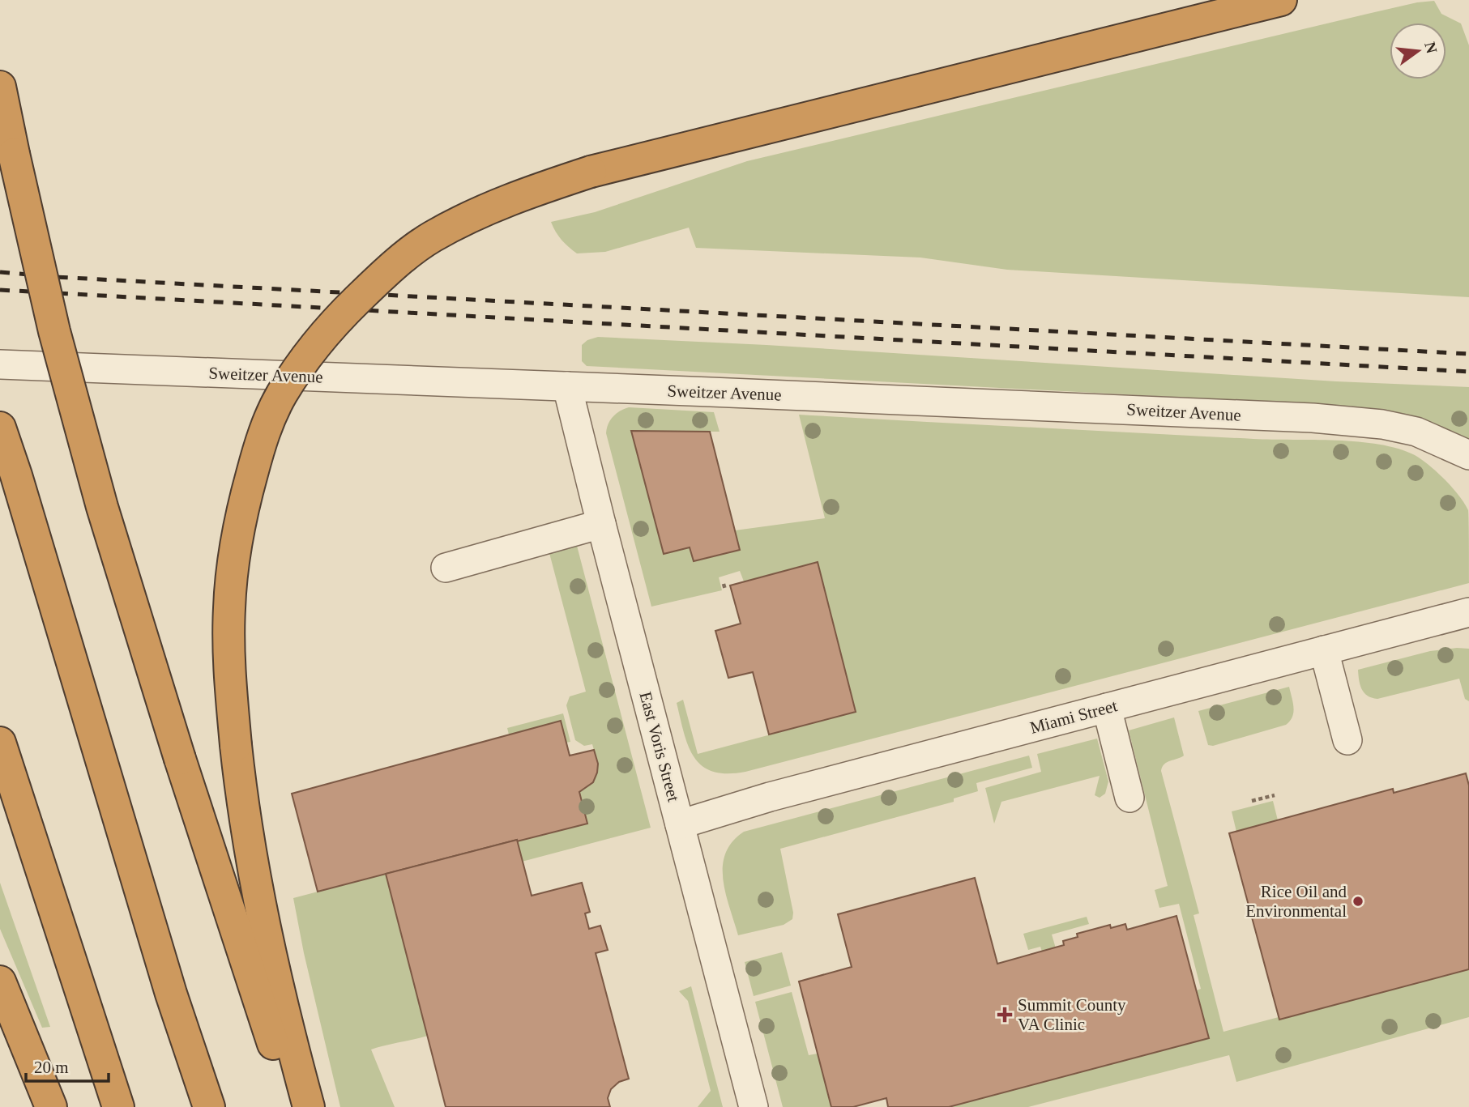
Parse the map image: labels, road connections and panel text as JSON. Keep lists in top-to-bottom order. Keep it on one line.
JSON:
{"streets":{"street":["Sweitzer Avenue","Miami Street","East Voris Street"]},"crossings":[["Sweitzer Avenue","East Voris Street"],["Miami Street","East Voris Street"]],"places":{"other":["Rice Oil and Environmental"],"health":["Summit County VA Clinic"]},"scale_bar":"20 m","north":"right"}
